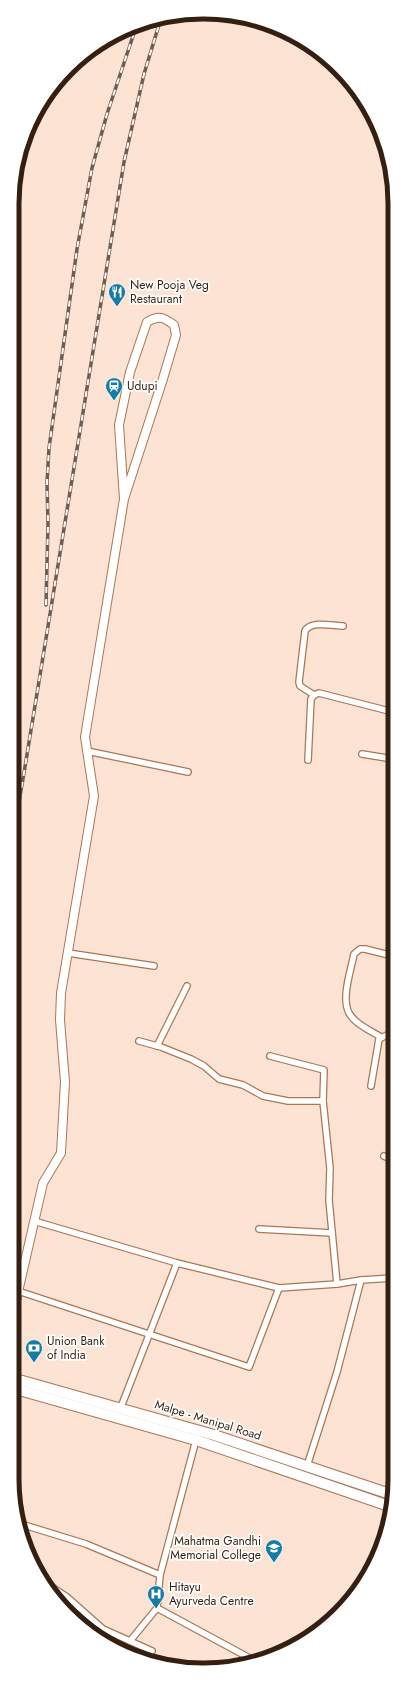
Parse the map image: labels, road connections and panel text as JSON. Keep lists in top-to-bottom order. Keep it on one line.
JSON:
{"streets":{"highway":["Malpe - Manipal Road"]},"places":{"restaurant":["New Pooja Veg Restaurant"],"station":["Udupi"],"bank":["Union Bank of India"],"school or university":["Mahatma Gandhi Memorial College"],"hospital":["Hitayu Ayurveda Centre"]}}
